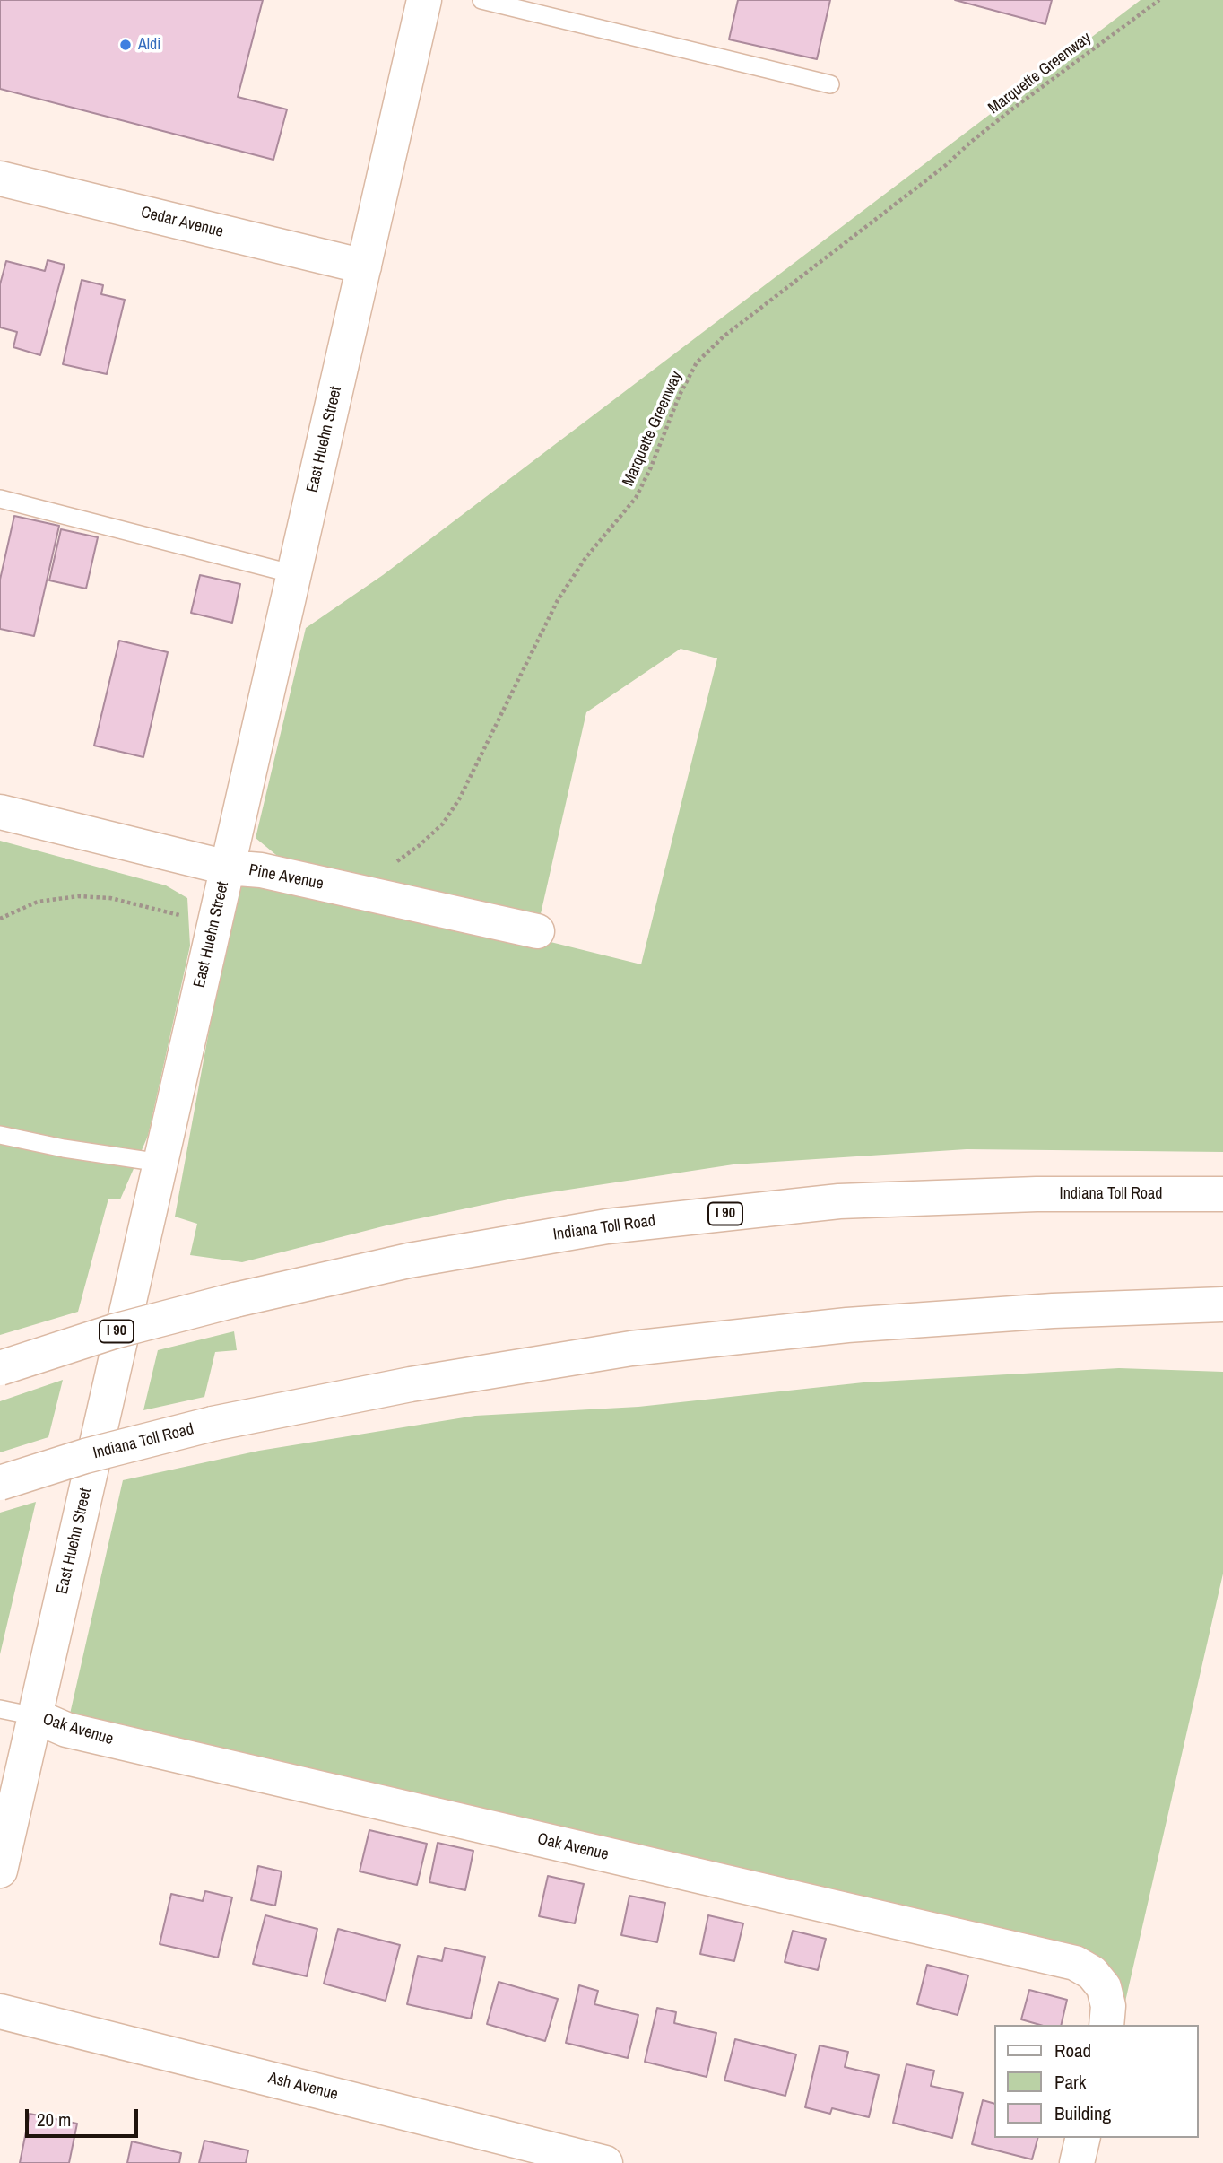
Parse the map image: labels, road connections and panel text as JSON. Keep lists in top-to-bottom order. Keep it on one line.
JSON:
{"streets":{"main road":["Cedar Avenue","East Huehn Street","Pine Avenue","Indiana Toll Road","I 90","Oak Avenue","Ash Avenue"],"path":["Marquette Greenway"]},"crossings":[["Cedar Avenue","East Huehn Street"],["East Huehn Street","Pine Avenue"],["East Huehn Street","Oak Avenue"]],"places":["Aldi"],"legend":["Road","Park","Building"],"scale_bar":"20 m"}
